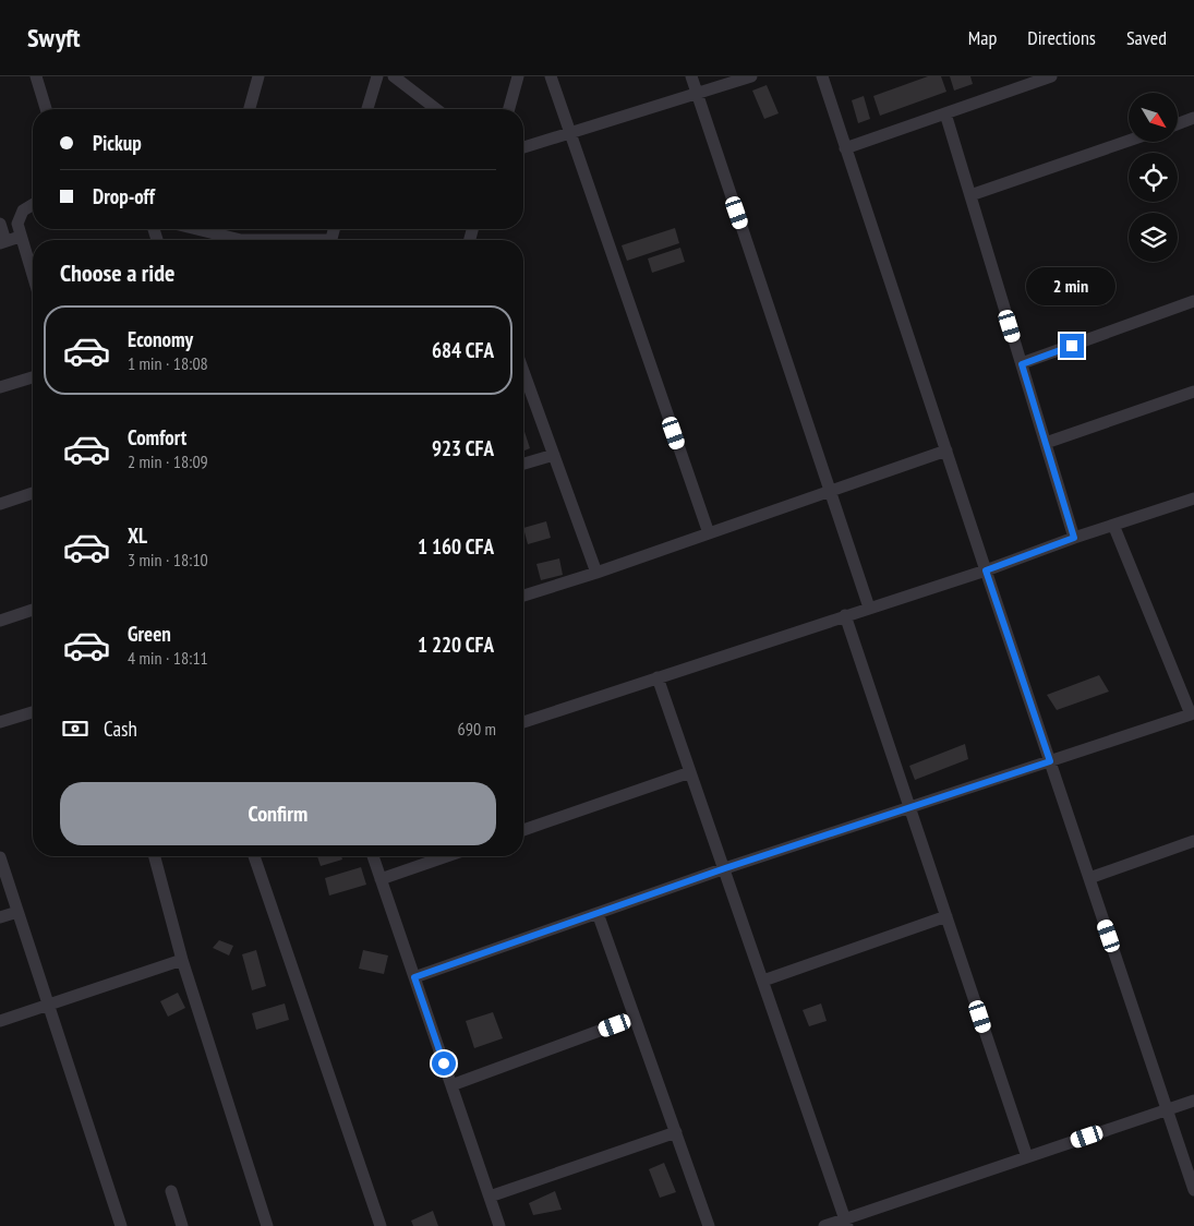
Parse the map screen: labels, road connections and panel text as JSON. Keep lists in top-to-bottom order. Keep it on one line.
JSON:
{"north":"bottom right","page":{"header":"Swyft","nav":["Map","Directions","Saved"],"banner":["Pickup","Drop-off"],"heading":"Choose a ride","bubble":"2 min","list":[{"name":"Economy","note":"1 min · 18:08","value":"684 CFA"},{"name":"Comfort","note":"2 min · 18:09","value":"923 CFA"},{"name":"XL","note":"3 min · 18:10","value":"1 160 CFA"},{"name":"Green","note":"4 min · 18:11","value":"1 220 CFA"}],"pay":["Cash","690 m"],"buttons":"Confirm"}}
